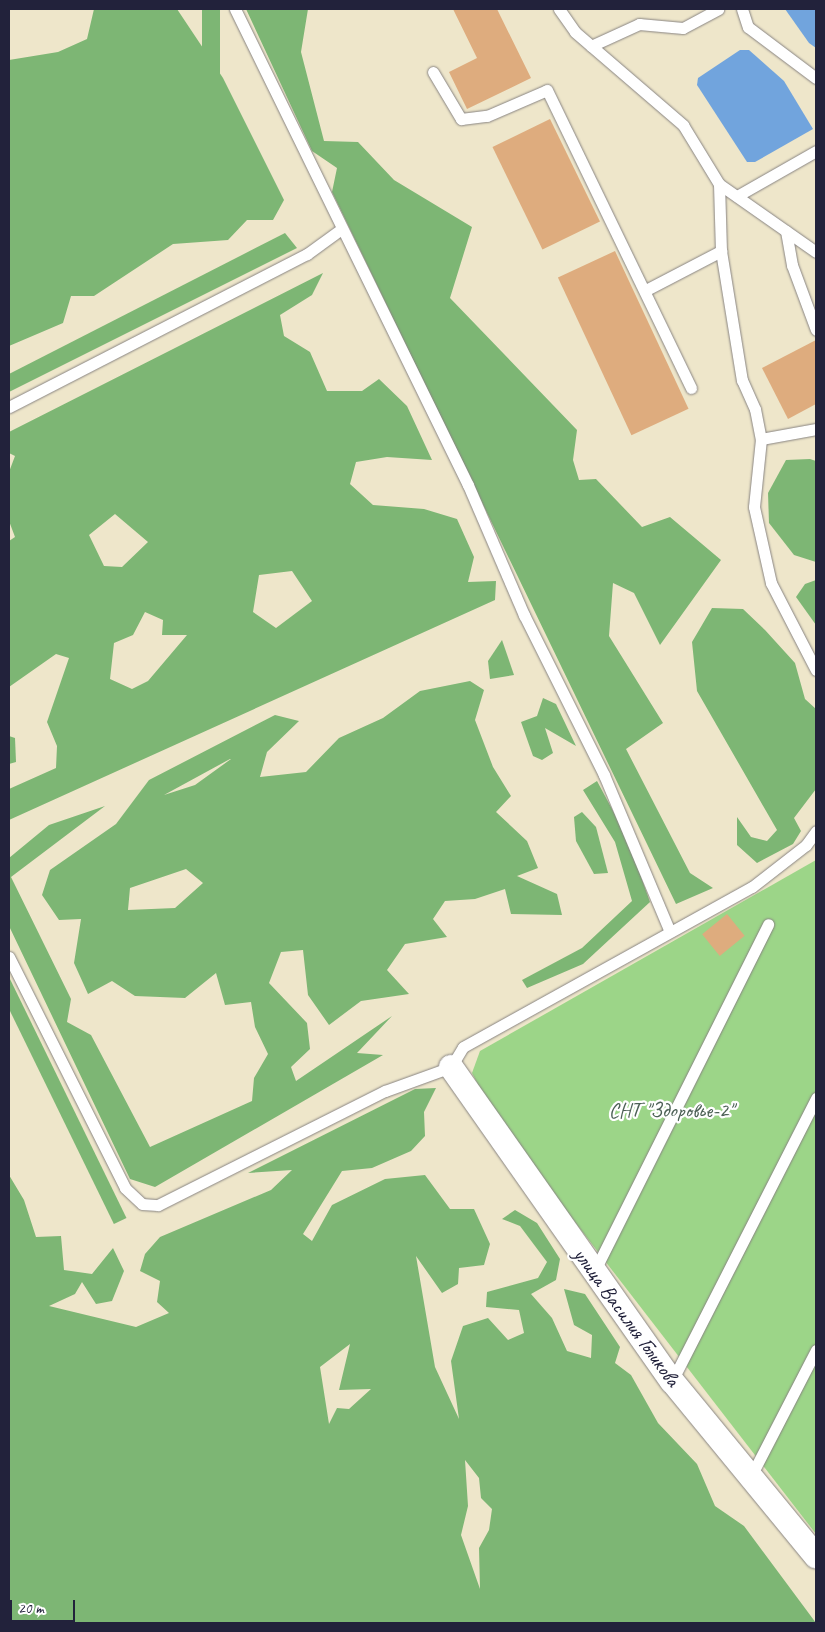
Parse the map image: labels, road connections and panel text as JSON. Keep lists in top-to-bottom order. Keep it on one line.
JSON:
{"streets":{"street":["улица Василия Голикова"]},"parks":["СНТ \"Здоровье-2\""],"scale_bar":"20 m"}
